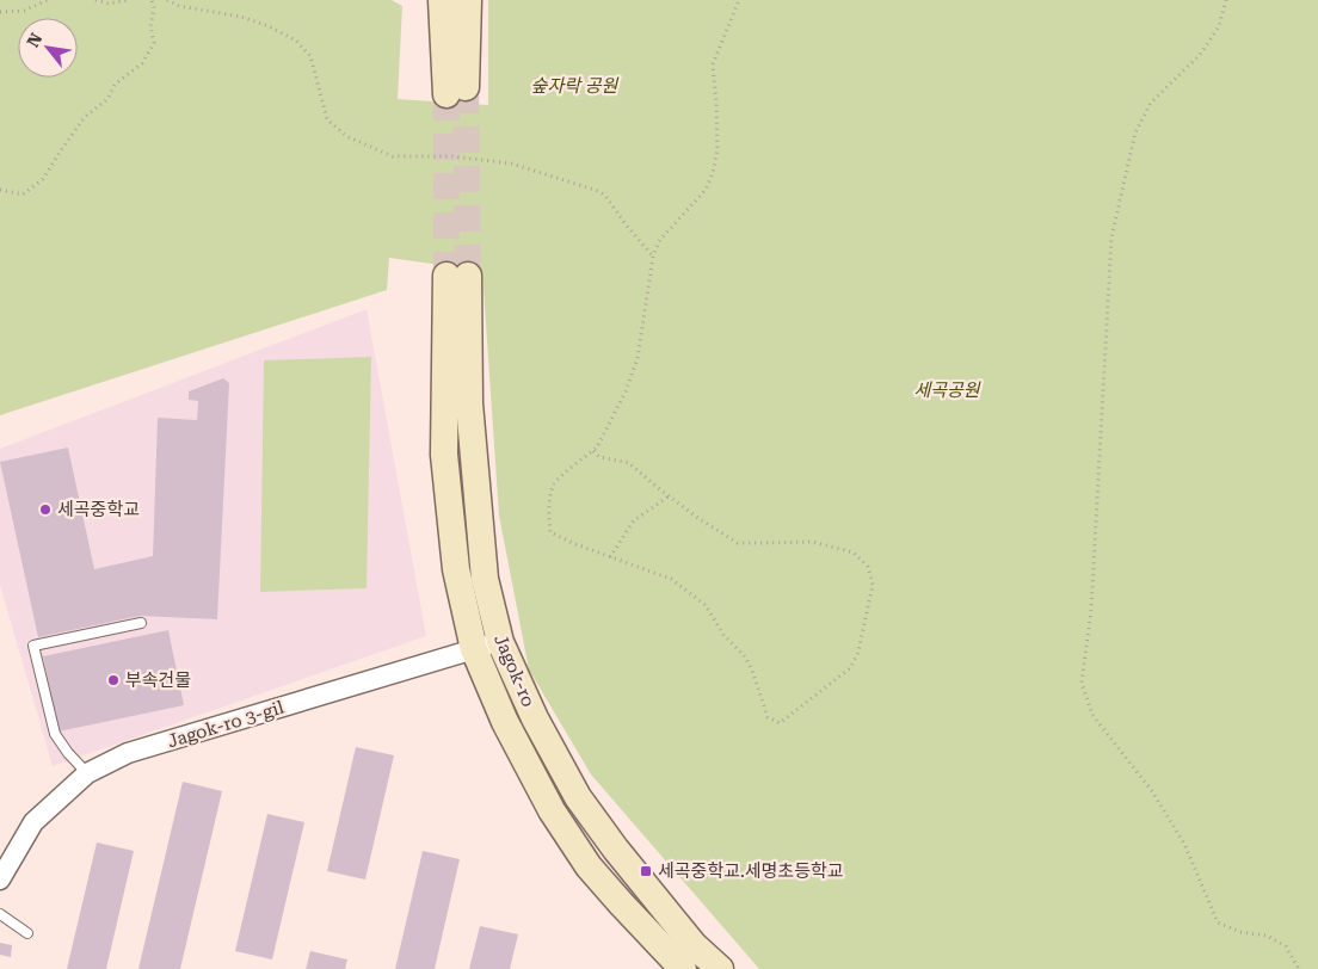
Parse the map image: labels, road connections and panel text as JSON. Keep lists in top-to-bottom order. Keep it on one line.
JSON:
{"streets":{"main road":["Jagok-ro"],"street":["Jagok-ro 3-gil"]},"crossings":[["Jagok-ro","Jagok-ro 3-gil"]],"parks":["숲자락 공원","세곡공원"],"places":{"other":["세곡중학교","부속건물"],"transit":["세곡중학교.세명초등학교"]},"north":"top left"}
